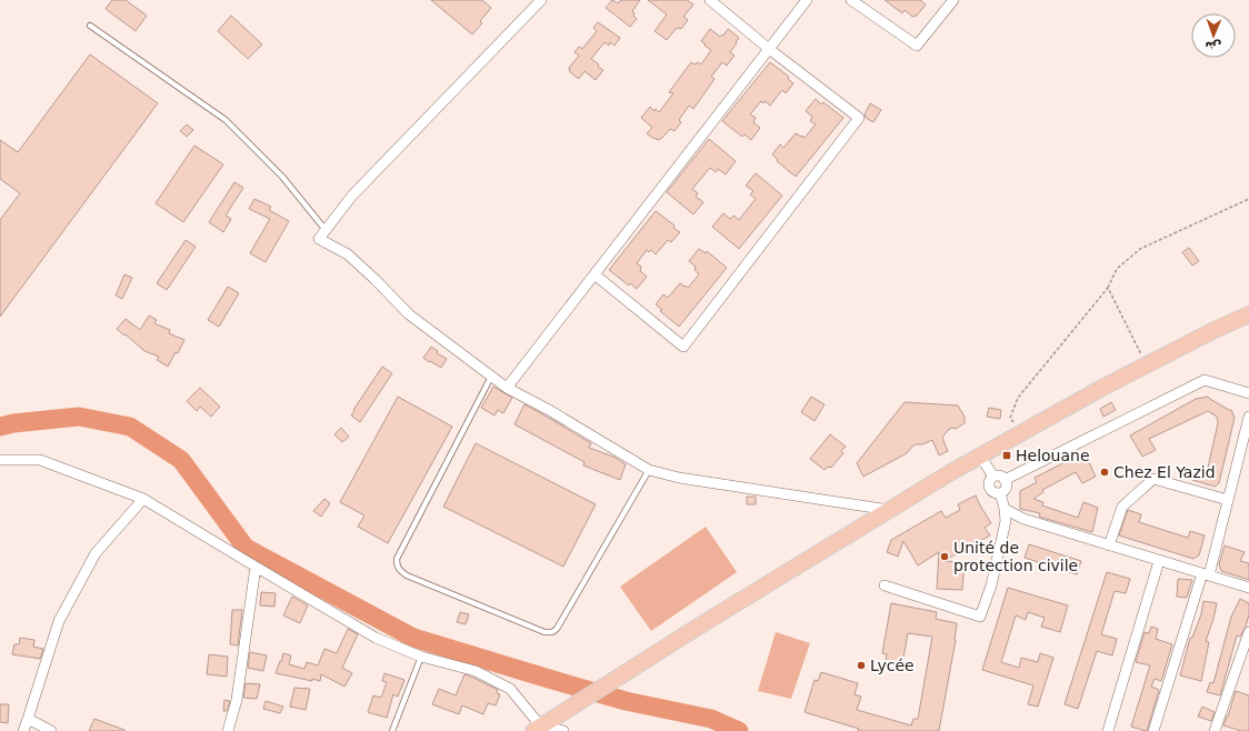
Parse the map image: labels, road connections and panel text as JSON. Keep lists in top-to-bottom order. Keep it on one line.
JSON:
{"places":{"transit":["Helouane"],"other":["Chez El Yazid","Unité de protection civile","Lycée"]},"north":"bottom"}
